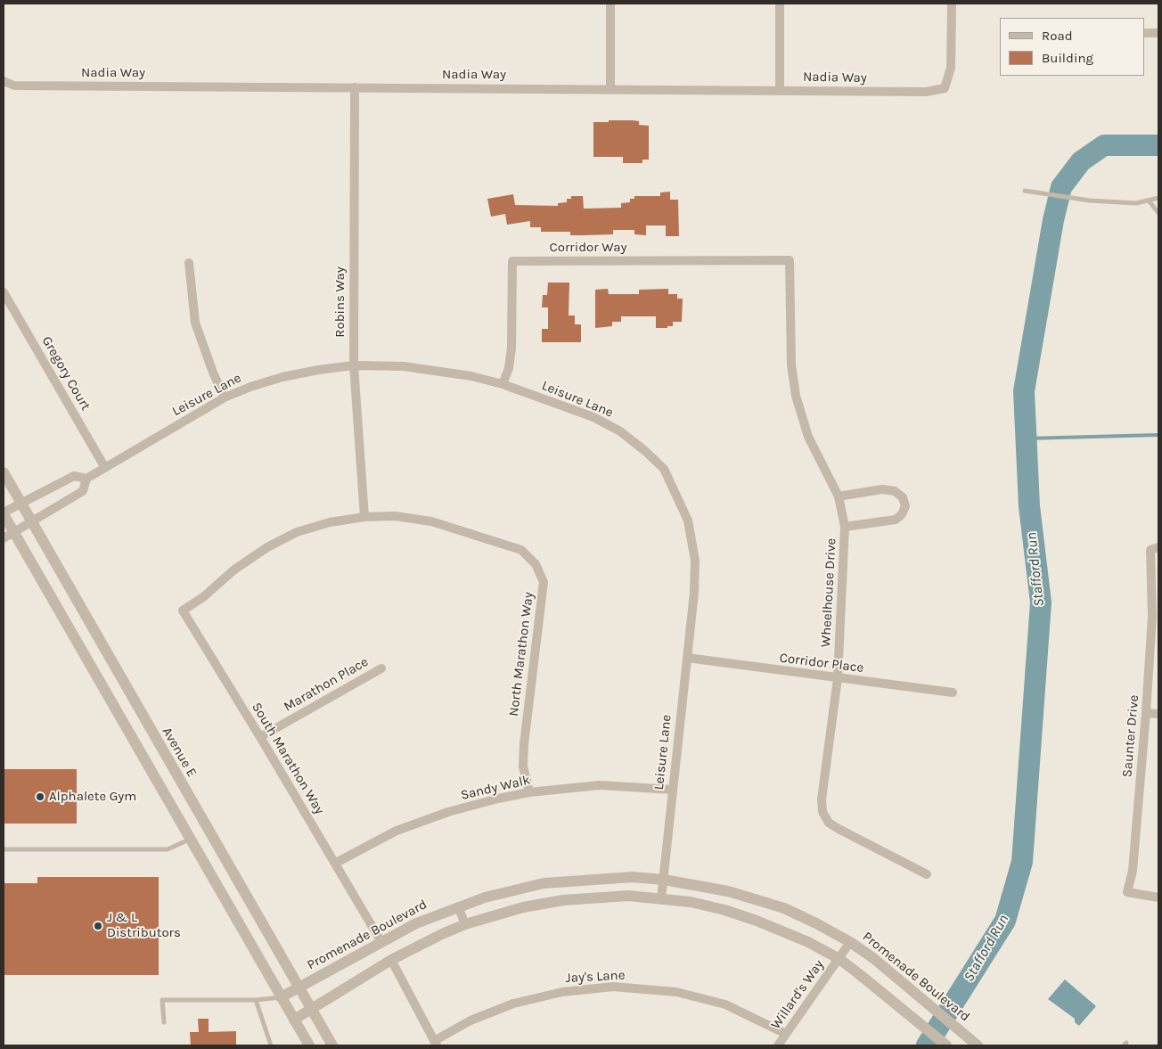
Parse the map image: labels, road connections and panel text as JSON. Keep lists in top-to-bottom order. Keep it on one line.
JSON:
{"streets":{"street":["Nadia Way","Corridor Way","Robins Way","Gregory Court","Leisure Lane","Wheelhouse Drive","North Marathon Way","Corridor Place","Marathon Place","Saunter Drive","Avenue E","South Marathon Way","Sandy Walk","Promenade Boulevard","Jay's Lane","Willard's Way"]},"crossings":[["Nadia Way","Robins Way"],["Corridor Way","Leisure Lane"],["Corridor Way","Wheelhouse Drive"],["Robins Way","Leisure Lane"],["Robins Way","North Marathon Way"],["Gregory Court","Leisure Lane"],["Leisure Lane","Corridor Place"],["Leisure Lane","Avenue E"],["Leisure Lane","Sandy Walk"],["Leisure Lane","Promenade Boulevard"],["Wheelhouse Drive","Corridor Place"],["North Marathon Way","South Marathon Way"],["North Marathon Way","Sandy Walk"],["Marathon Place","South Marathon Way"],["Avenue E","Promenade Boulevard"],["South Marathon Way","Sandy Walk"],["South Marathon Way","Promenade Boulevard"],["Promenade Boulevard","Willard's Way"],["Jay's Lane","Willard's Way"]],"water":["Stafford Run"],"places":["Alphalete Gym","J & L Distributors"],"legend":["Road","Building"]}
